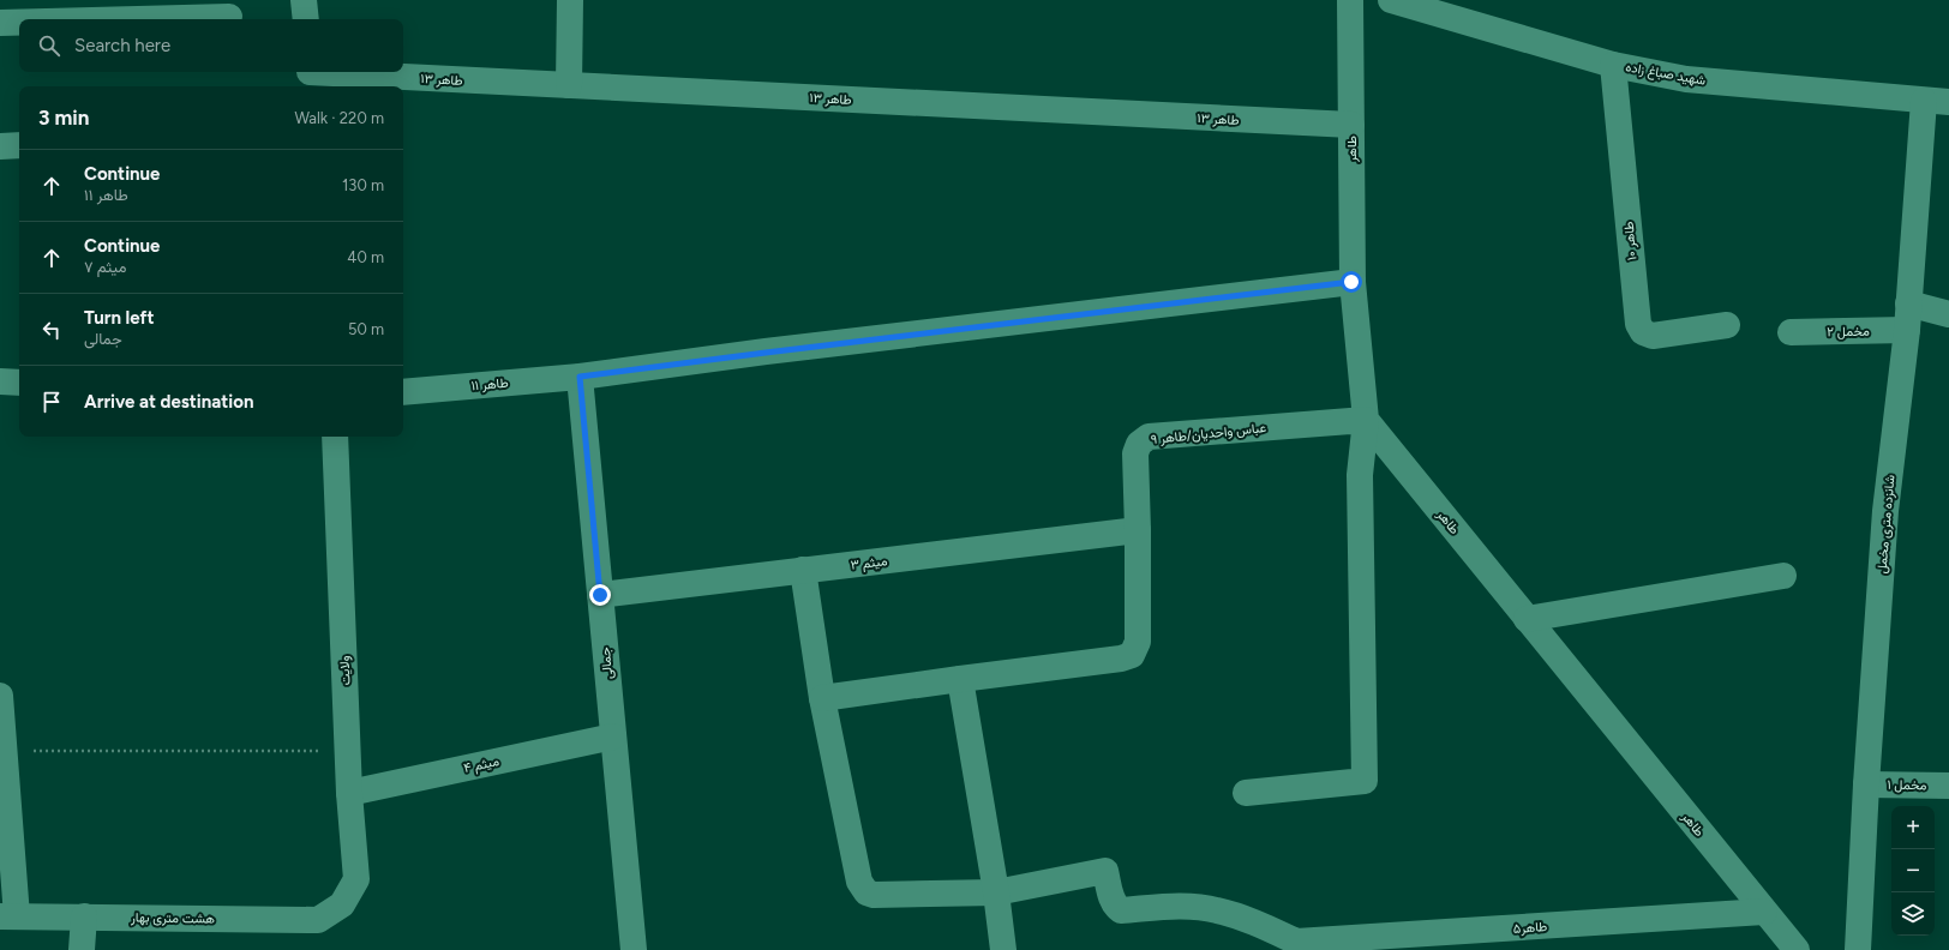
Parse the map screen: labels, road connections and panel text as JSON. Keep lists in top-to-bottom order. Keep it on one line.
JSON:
{"streets":{"street":["شهید صباغ زاده","طاهر ۱۳","طاهر","طاهر ۱۰","مخمل ۲","طاهر ۱۱","عباس واحدیان/طاهر ۹","شانزده متری مخمل","میثم ۳","جمالی","ولایت","میثم ۴","مخمل ۱","هشت متری بهار","طاهر۵"]},"crossings":[["شهید صباغ زاده","طاهر ۱۰"],["شهید صباغ زاده","شانزده متری مخمل"],["طاهر ۱۳","طاهر"],["طاهر","طاهر ۱۱"],["طاهر","عباس واحدیان/طاهر ۹"],["طاهر","طاهر۵"],["مخمل ۲","شانزده متری مخمل"],["طاهر ۱۱","جمالی"],["عباس واحدیان/طاهر ۹","میثم ۳"],["شانزده متری مخمل","مخمل ۱"],["میثم ۳","جمالی"],["جمالی","میثم ۴"],["ولایت","میثم ۴"],["ولایت","هشت متری بهار"]],"page":{"search":"Search here","heading":["3 min","Walk · 220 m"],"list":[["Continue","طاهر ۱۱","130 m"],["Continue","میثم ۷","40 m"],["Turn left","جمالی","50 m"],"Arrive at destination"],"map_buttons":["+","−"]}}
